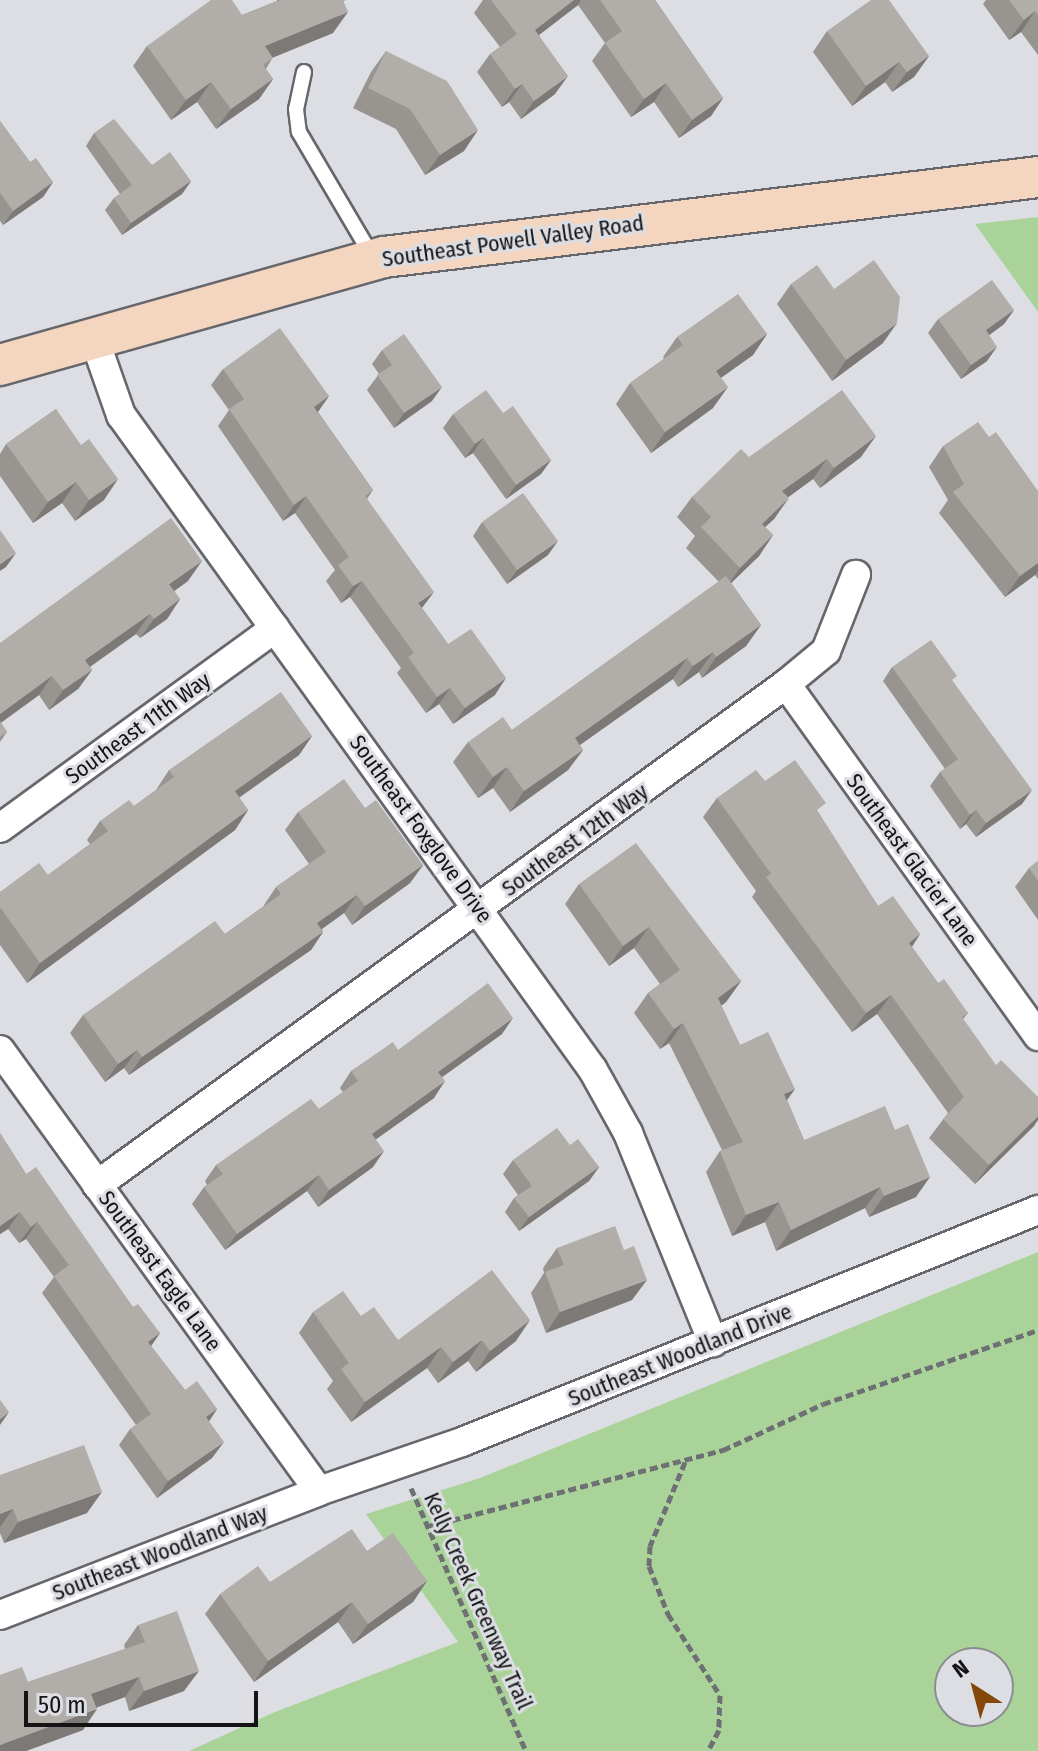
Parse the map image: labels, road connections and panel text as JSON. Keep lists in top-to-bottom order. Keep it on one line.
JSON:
{"streets":{"main road":["Southeast Powell Valley Road"],"street":["Southeast 11th Way","Southeast Foxglove Drive","Southeast 12th Way","Southeast Glacier Lane","Southeast Eagle Lane","Southeast Woodland Drive","Southeast Woodland Way"],"path":["Kelly Creek Greenway Trail"]},"crossings":[["Southeast Powell Valley Road","Southeast Foxglove Drive"],["Southeast 11th Way","Southeast Foxglove Drive"],["Southeast Foxglove Drive","Southeast 12th Way"],["Southeast Foxglove Drive","Southeast Woodland Drive"],["Southeast 12th Way","Southeast Glacier Lane"],["Southeast 12th Way","Southeast Eagle Lane"],["Southeast Eagle Lane","Southeast Woodland Drive"],["Southeast Eagle Lane","Southeast Woodland Way"],["Southeast Woodland Drive","Southeast Woodland Way"],["Southeast Woodland Drive","Kelly Creek Greenway Trail"]],"scale_bar":"50 m","north":"top left"}
